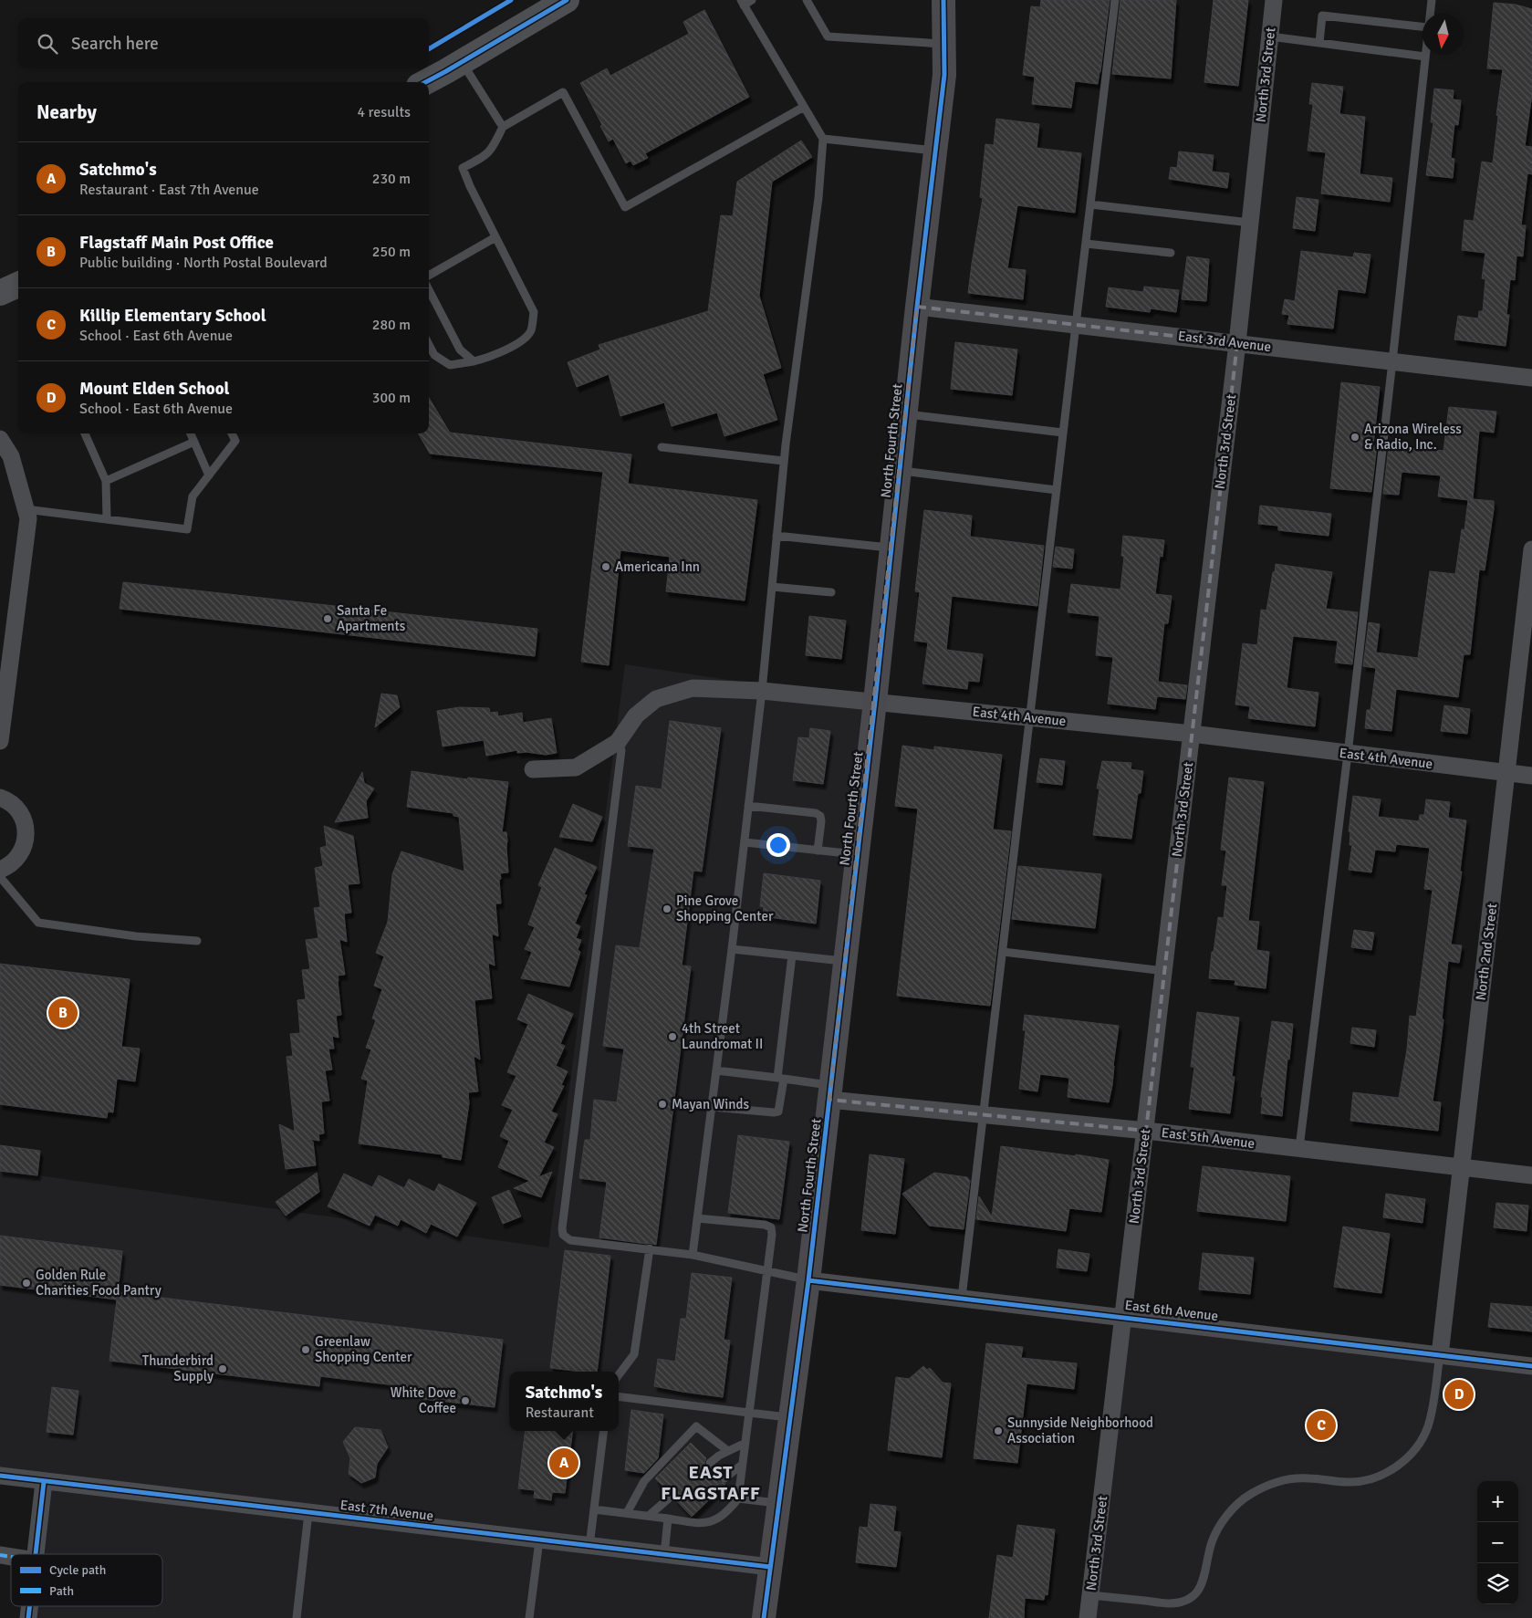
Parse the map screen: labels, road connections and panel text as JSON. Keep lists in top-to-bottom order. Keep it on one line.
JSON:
{"streets":{"main road":["North Fourth Street"],"street":["North 3rd Street","East 3rd Avenue","East 4th Avenue","North 2nd Street","East 5th Avenue","East 6th Avenue","East 7th Avenue"]},"crossings":[["North 3rd Street","East 3rd Avenue"],["North 3rd Street","East 4th Avenue"],["North 3rd Street","East 5th Avenue"],["North 3rd Street","East 6th Avenue"],["East 3rd Avenue","North Fourth Street"],["North Fourth Street","East 4th Avenue"],["North Fourth Street","East 5th Avenue"],["North Fourth Street","East 6th Avenue"],["North Fourth Street","East 7th Avenue"],["East 4th Avenue","North 2nd Street"],["North 2nd Street","East 5th Avenue"],["North 2nd Street","East 6th Avenue"]],"districts":["EAST FLAGSTAFF"],"places":["Arizona Wireless & Radio, Inc.","Americana Inn","Santa Fe Apartments","Pine Grove Shopping Center","4th Street Laundromat II","Mayan Winds","Golden Rule Charities Food Pantry","Greenlaw Shopping Center","Thunderbird Supply","White Dove Coffee","Sunnyside Neighborhood Association"],"legend":["Cycle path","Path"],"north":"bottom","page":{"search":"Search here","heading":["Nearby","4 results"],"list":[{"mark":"A","name":"Satchmo's","note":"Restaurant · East 7th Avenue","value":"230 m"},{"mark":"B","name":"Flagstaff Main Post Office","note":"Public building · North Postal Boulevard","value":"250 m"},{"mark":"C","name":"Killip Elementary School","note":"School · East 6th Avenue","value":"280 m"},{"mark":"D","name":"Mount Elden School","note":"School · East 6th Avenue","value":"300 m"}],"pins":["B","D","C","A"],"popup":["Satchmo's","Restaurant"],"map_buttons":["+","−"]}}
